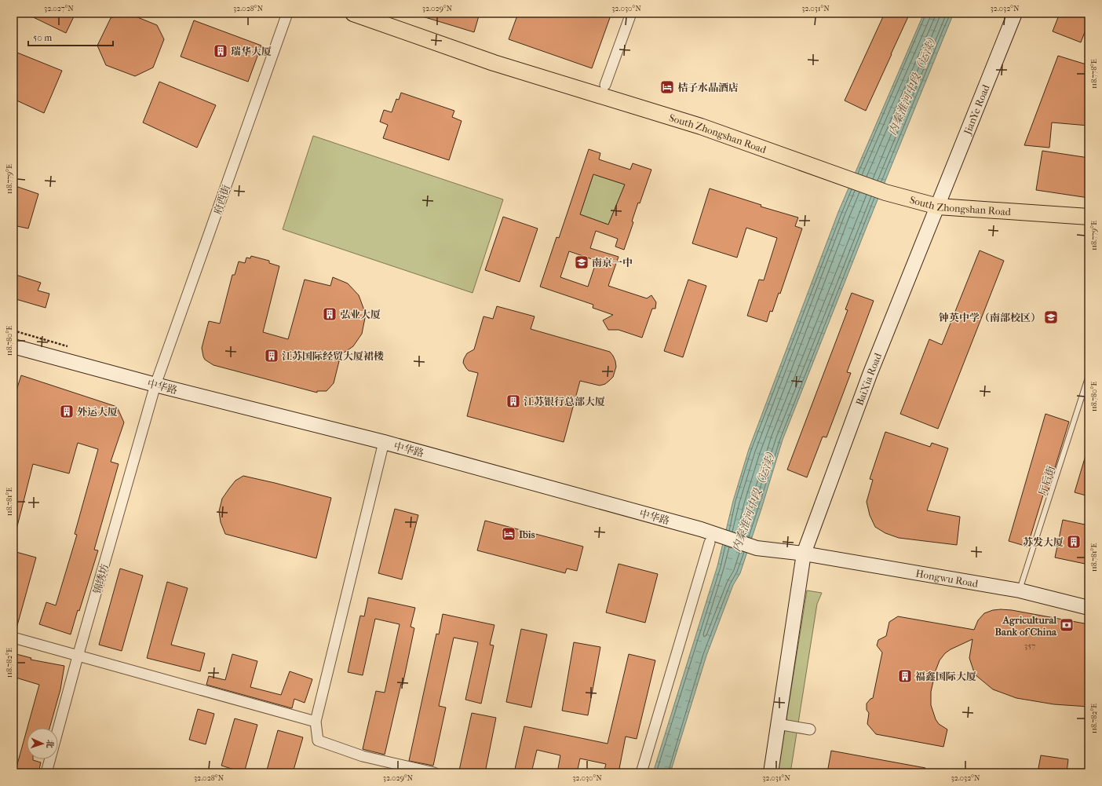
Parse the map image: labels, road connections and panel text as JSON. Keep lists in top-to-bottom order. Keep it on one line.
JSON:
{"streets":{"main road":["JianYe Road","South Zhongshan Road","BaiXia Road","中华路","Hongwu Road"],"street":["府西街","锦绣坊"],"lane":["厅后街"]},"crossings":[["JianYe Road","South Zhongshan Road"],["JianYe Road","BaiXia Road"],["South Zhongshan Road","BaiXia Road"],["府西街","中华路"],["府西街","锦绣坊"],["BaiXia Road","中华路"],["BaiXia Road","Hongwu Road"],["中华路","Hongwu Road"],["中华路","锦绣坊"],["厅后街","Hongwu Road"]],"water":["内秦淮河中段（运渎）"],"places":{"building":["瑞华大厦","弘业大厦","江苏国际经贸大厦裙楼","江苏银行总部大厦","外运大厦","苏发大厦","福鑫国际大厦"],"hotel":["桔子水晶酒店","Ibis"],"school or university":["南京一中","钟英中学（南部校区）"],"bank":["Agricultural Bank of China"]},"house_numbers":["357"],"scale_bar":"50 m","north":"right","coordinates":["32.027°N","32.028°N","32.029°N","32.030°N","32.031°N","32.032°N","118.778°E","118.779°E","118.780°E","118.781°E","118.782°E"]}
